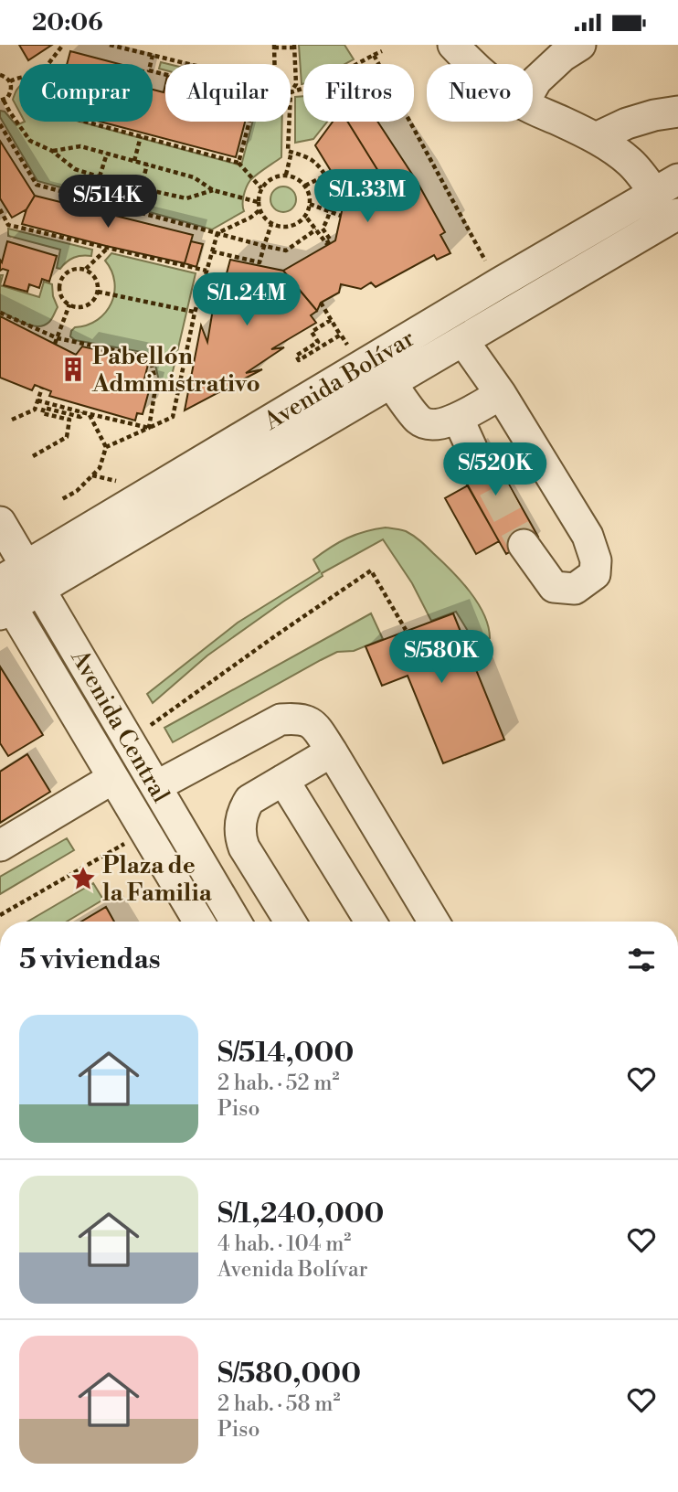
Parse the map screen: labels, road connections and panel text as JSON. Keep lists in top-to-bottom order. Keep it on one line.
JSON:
{"streets":{"street":["Avenida Bolívar","Avenida Central"]},"crossings":[["Avenida Bolívar","Avenida Central"]],"places":{"building":["Pabellón Administrativo"],"place":["Plaza de la Familia"]},"page":{"status":"20:06","chip":["Comprar","Alquilar","Filtros","Nuevo"],"price":["S/1.33M","S/514K","S/1.24M","S/520K","S/580K"],"heading":"5 viviendas","list":[{"name":"S/514,000","note":"2 hab. · 52 m² · Piso"},{"name":"S/1,240,000","note":"4 hab. · 104 m² · Avenida Bolívar"},{"name":"S/580,000","note":"2 hab. · 58 m² · Piso"}]}}
